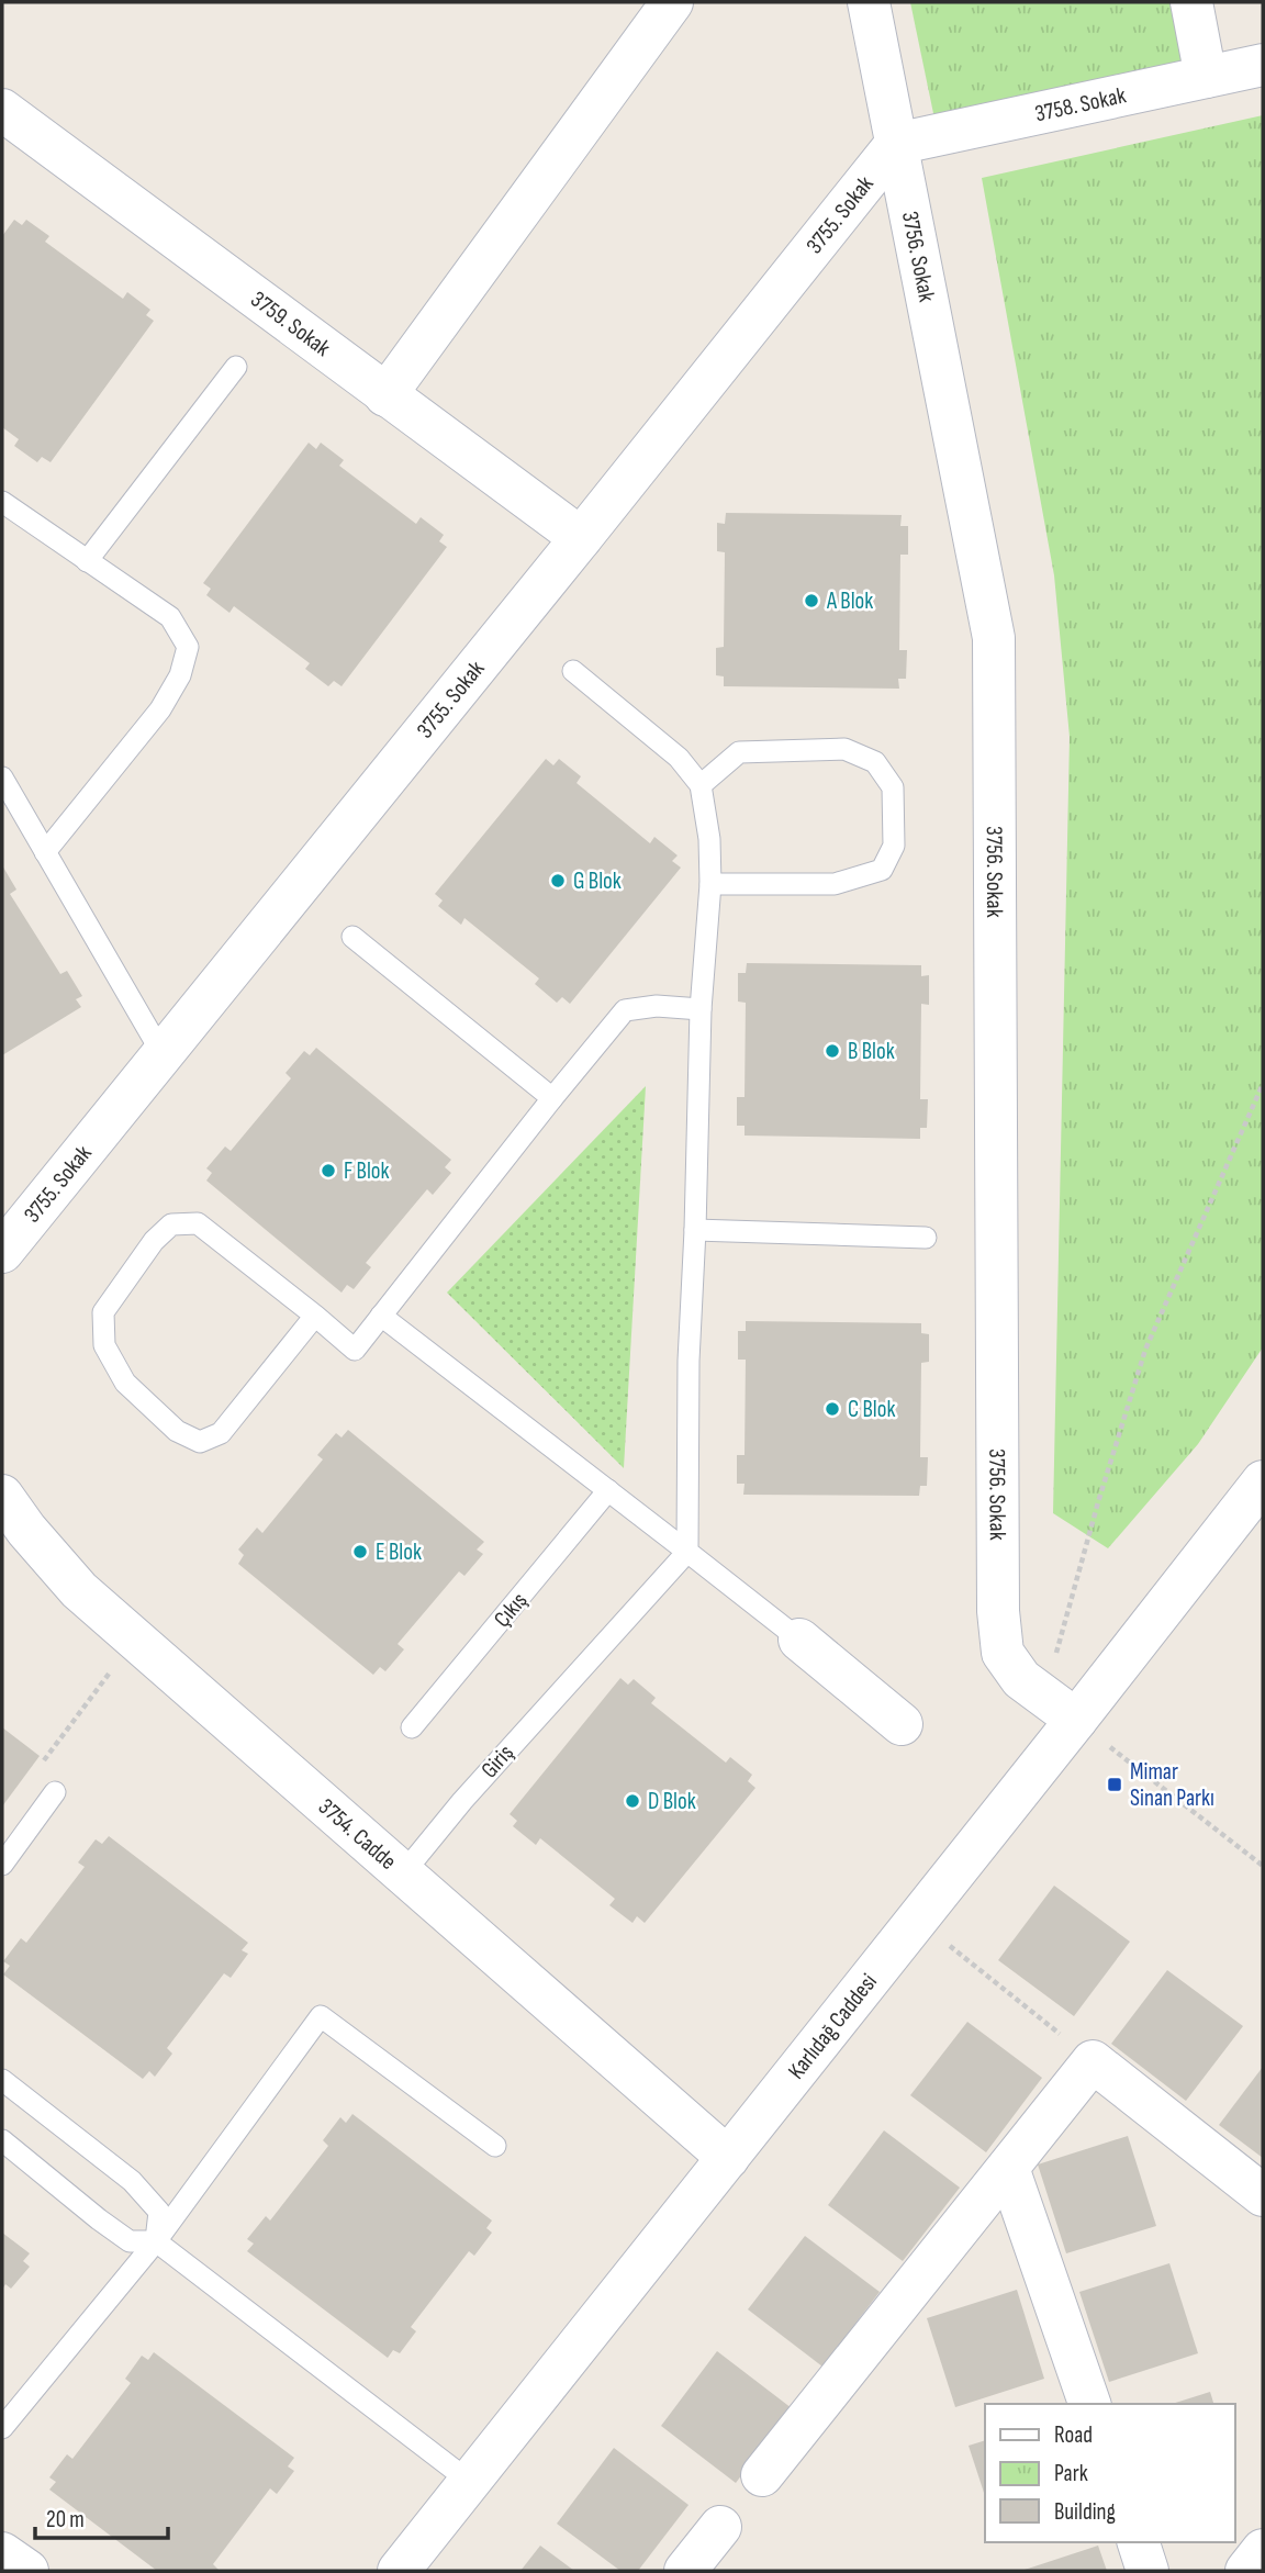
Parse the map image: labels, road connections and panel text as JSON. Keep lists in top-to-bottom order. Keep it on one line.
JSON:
{"streets":{"street":["3758. Sokak","3755. Sokak","3756. Sokak","3759. Sokak","3754. Cadde","Karlıdağ Caddesi"],"lane":["Çıkış","Giriş"]},"crossings":[["3758. Sokak","3755. Sokak"],["3758. Sokak","3756. Sokak"],["3755. Sokak","3756. Sokak"],["3755. Sokak","3759. Sokak"],["3756. Sokak","Karlıdağ Caddesi"],["Giriş","3754. Cadde"],["3754. Cadde","Karlıdağ Caddesi"]],"places":{"other":["A Blok","G Blok","B Blok","F Blok","C Blok","E Blok","D Blok"],"transit":["Mimar Sinan Parkı"]},"legend":["Road","Park","Building"],"scale_bar":"20 m"}
